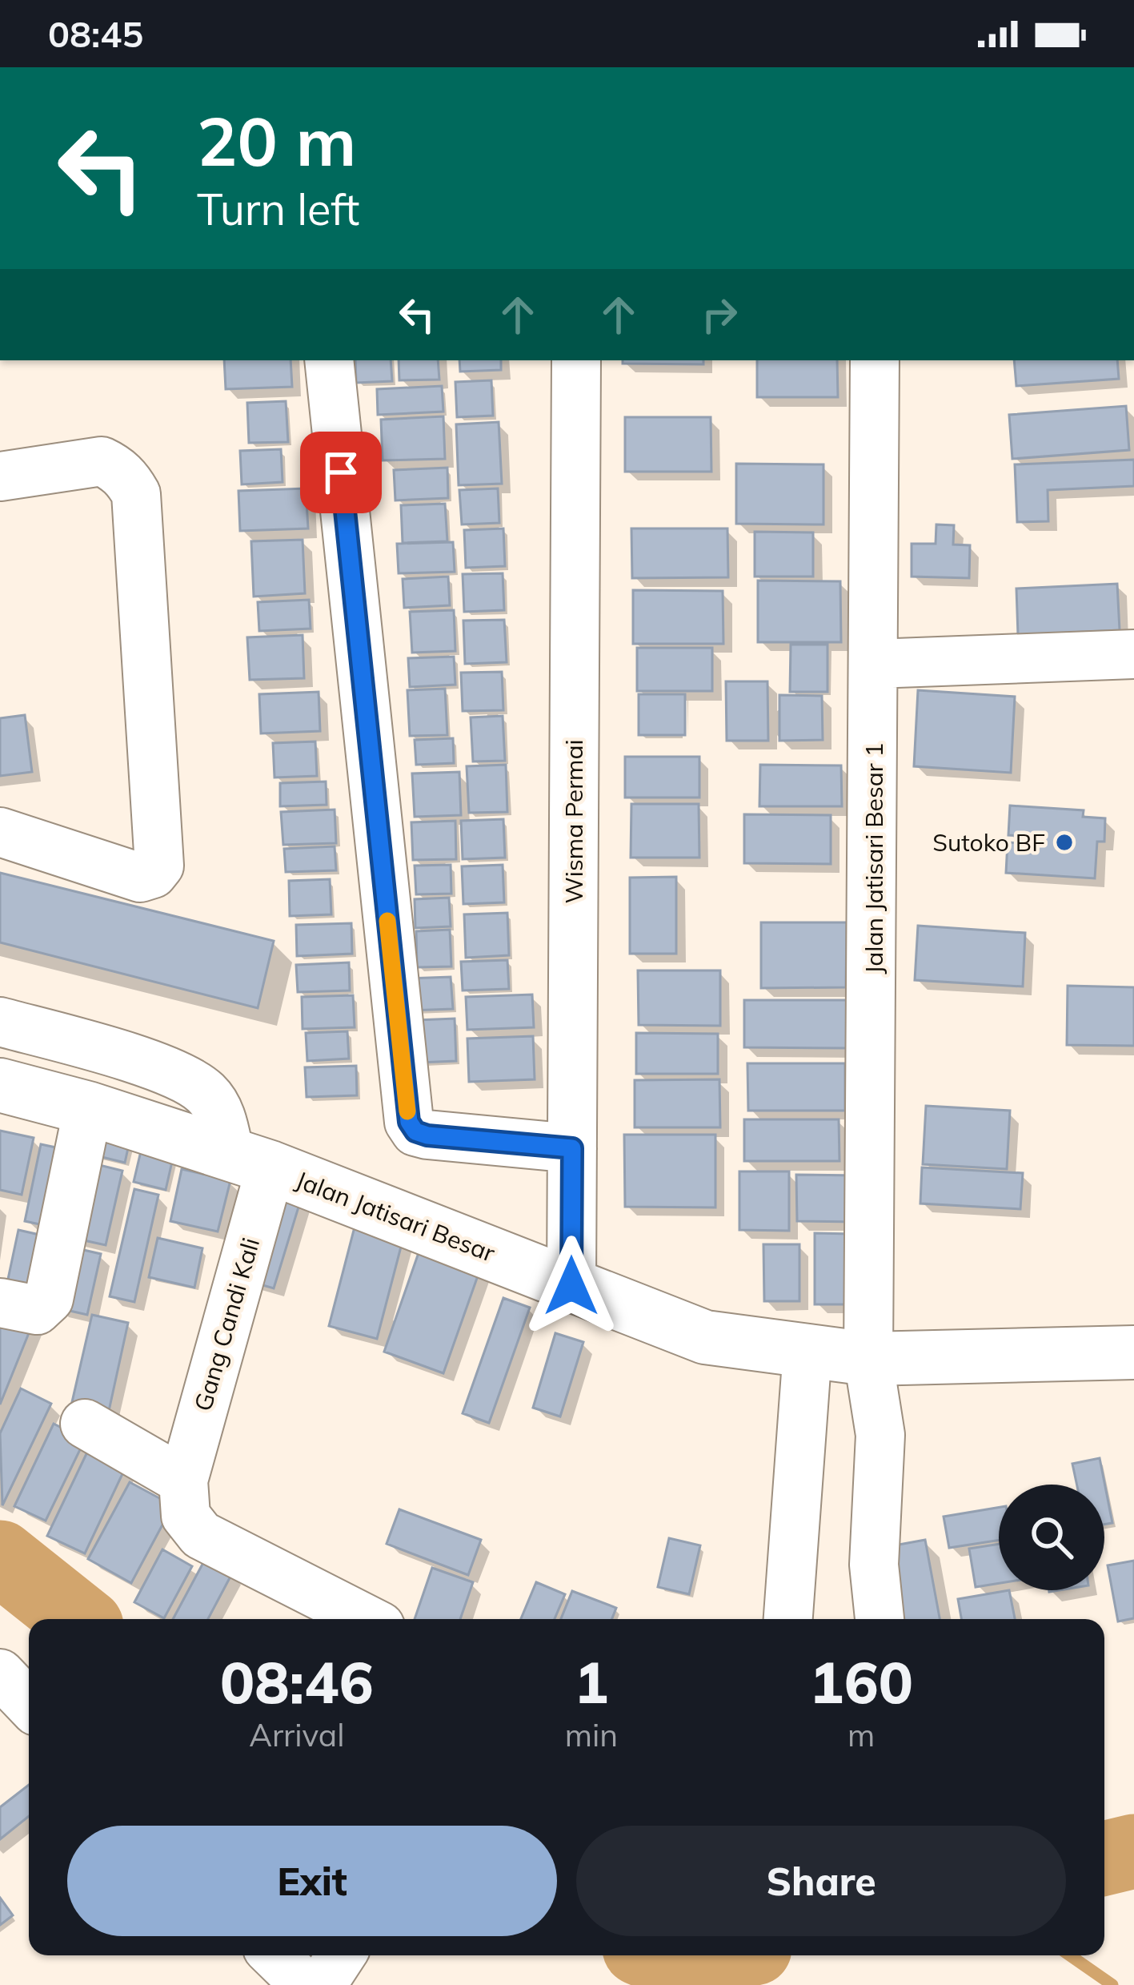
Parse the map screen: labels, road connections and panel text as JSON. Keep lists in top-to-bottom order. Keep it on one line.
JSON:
{"streets":{"street":["Wisma Permai","Jalan Jatisari Besar 1","Jalan Jatisari Besar","Gang Candi Kali"]},"crossings":[["Wisma Permai","Jalan Jatisari Besar"],["Jalan Jatisari Besar 1","Jalan Jatisari Besar"],["Jalan Jatisari Besar","Gang Candi Kali"]],"places":["Sutoko BF"],"page":{"status":"08:45","turn":["20 m","Turn left"],"eta":["08:46","Arrival","1","min","160","m"],"buttons":["Exit","Share"]}}
